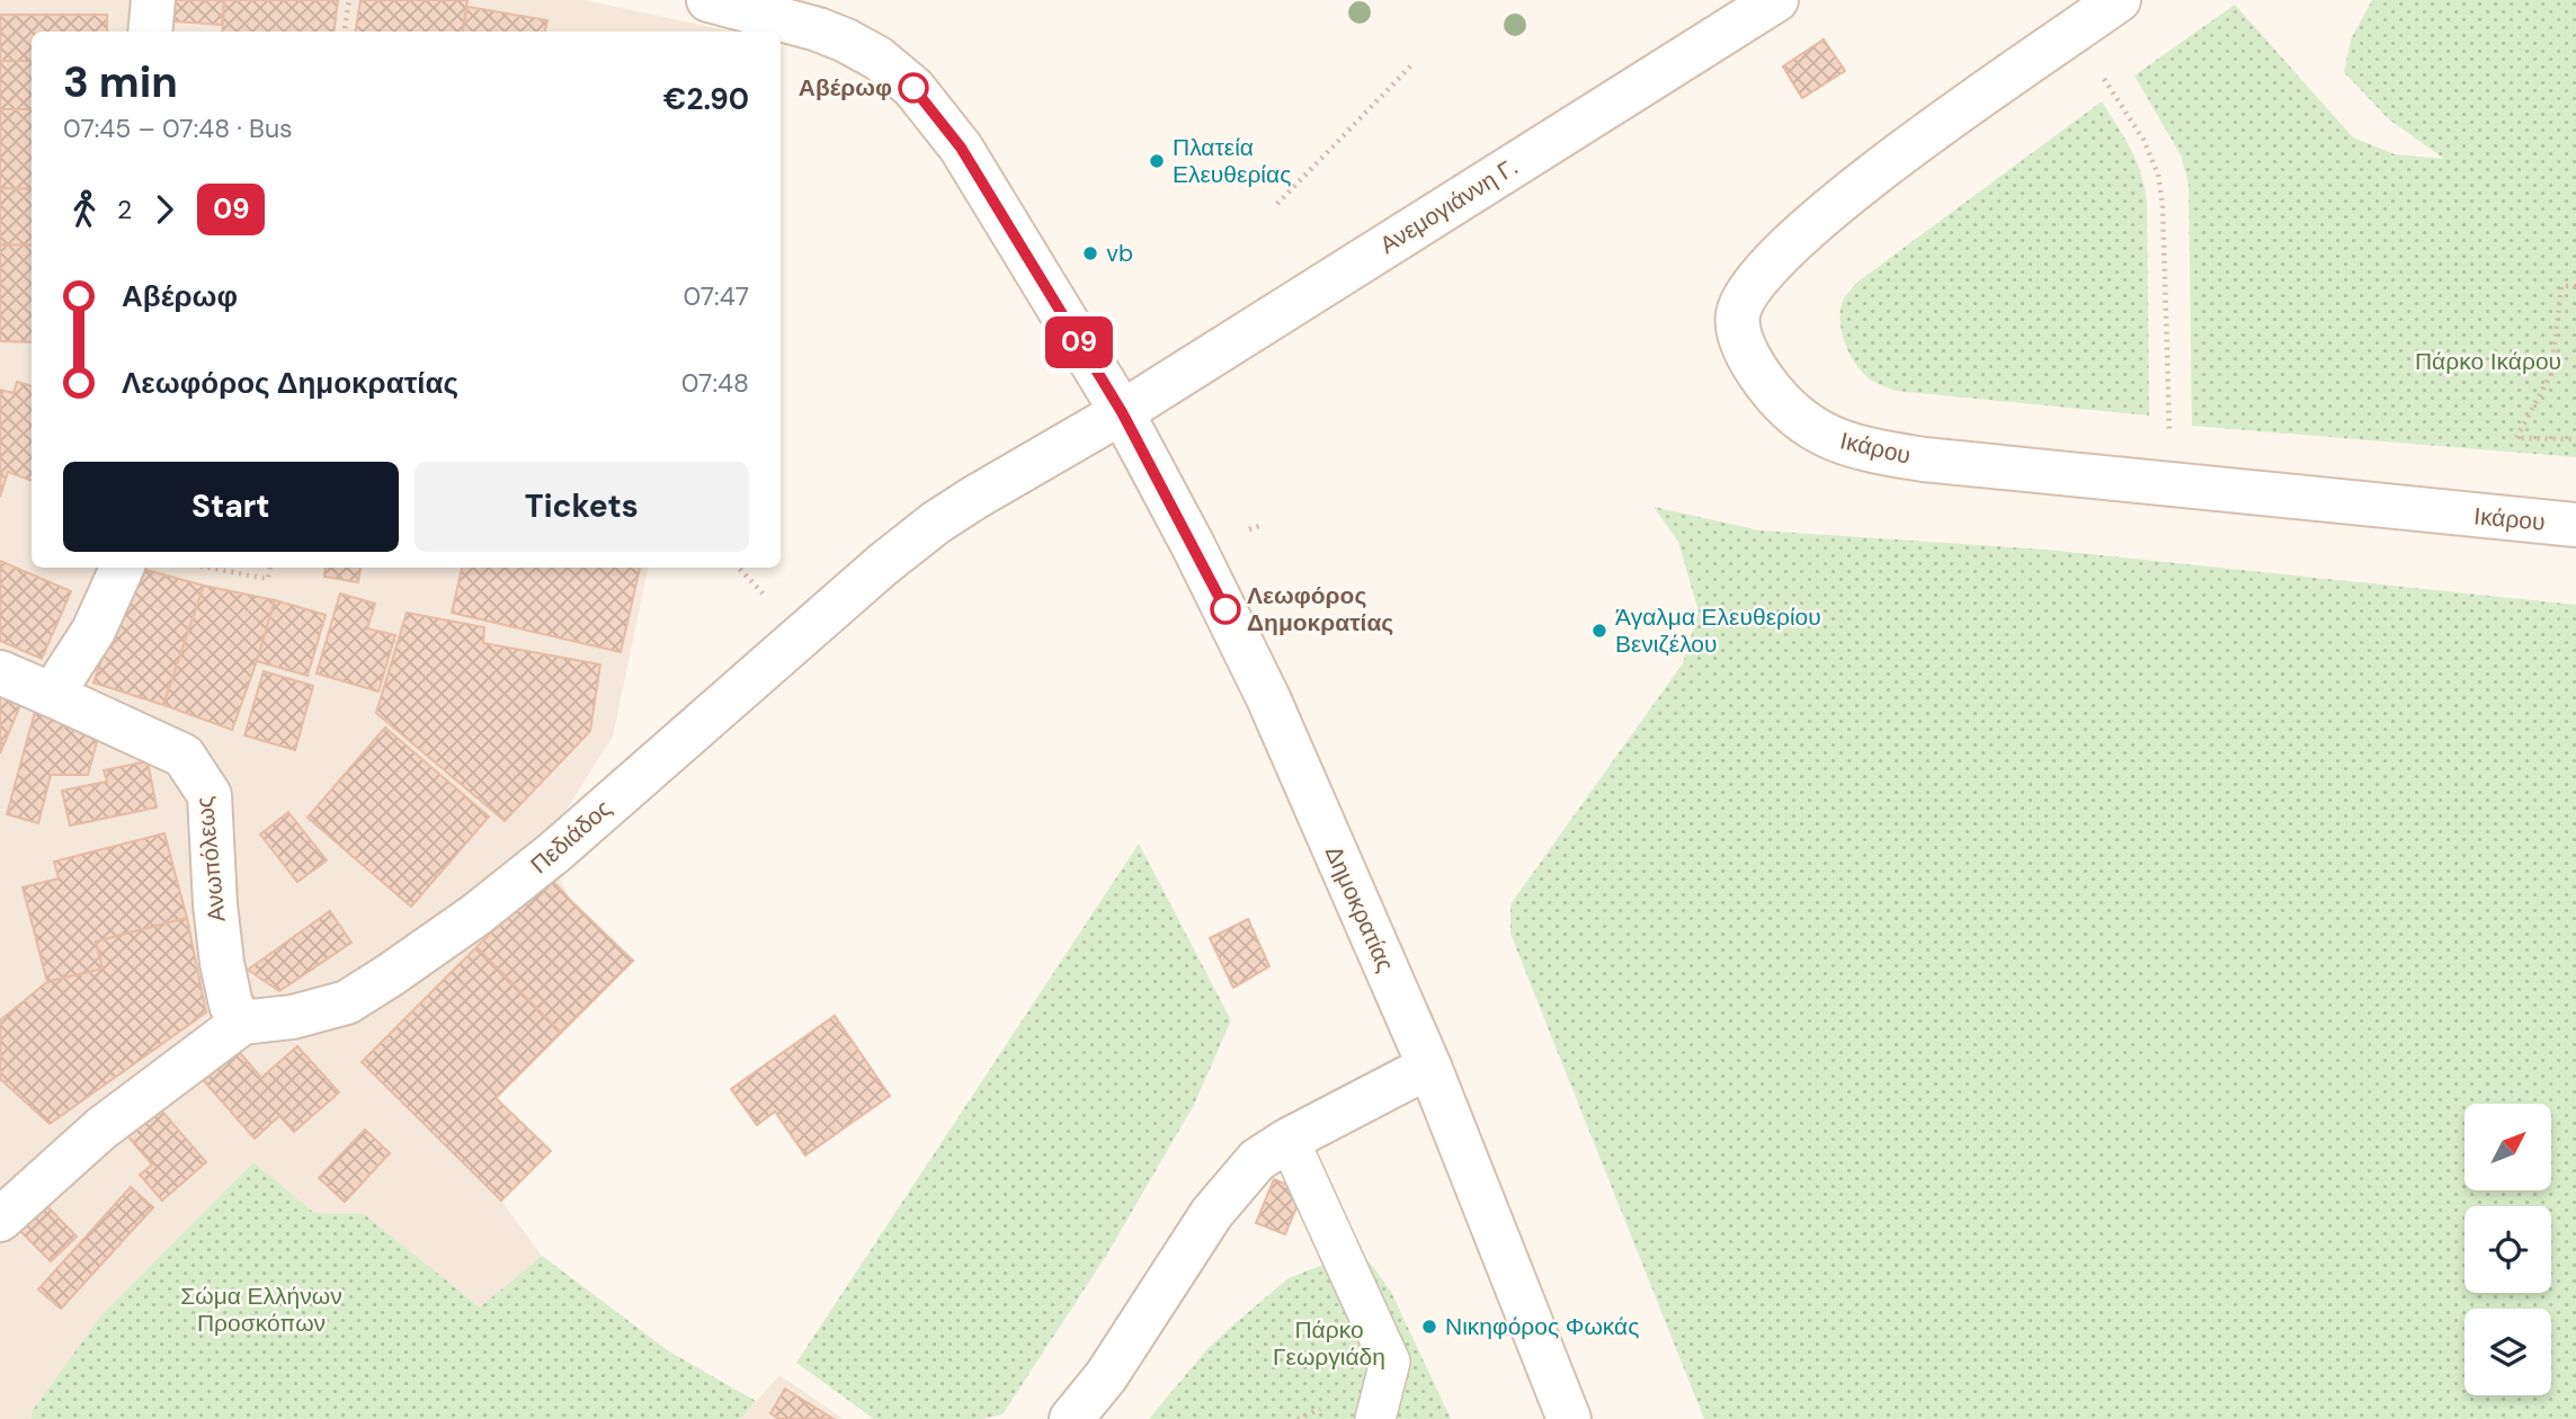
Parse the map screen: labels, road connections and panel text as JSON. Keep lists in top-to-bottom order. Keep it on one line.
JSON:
{"streets":{"main road":["Ανεμογιάννη Γ.","Ικάρου","Πεδιάδος","Ανωπόλεως","Δημοκρατίας"]},"crossings":[["Ανεμογιάννη Γ.","Πεδιάδος"],["Ανεμογιάννη Γ.","Δημοκρατίας"],["Πεδιάδος","Ανωπόλεως"],["Πεδιάδος","Δημοκρατίας"]],"parks":["Πάρκο Ικάρου","Σώμα Ελλήνων Προσκόπων","Πάρκο Γεωργιάδη"],"places":["Αβέρωφ","Πλατεία Ελευθερίας","vb","Λεωφόρος Δημοκρατίας","Άγαλμα Ελευθερίου Βενιζέλου","Νικηφόρος Φωκάς"],"lines":["bus line 09"],"north":"top right","page":{"on_map":"09","heading":["3 min","07:45 – 07:48 · Bus","€2.90"],"legs":["2","09"],"list":[{"name":"Αβέρωφ","value":"07:47"},{"name":"Λεωφόρος Δημοκρατίας","value":"07:48"}],"buttons":["Start","Tickets"]}}
